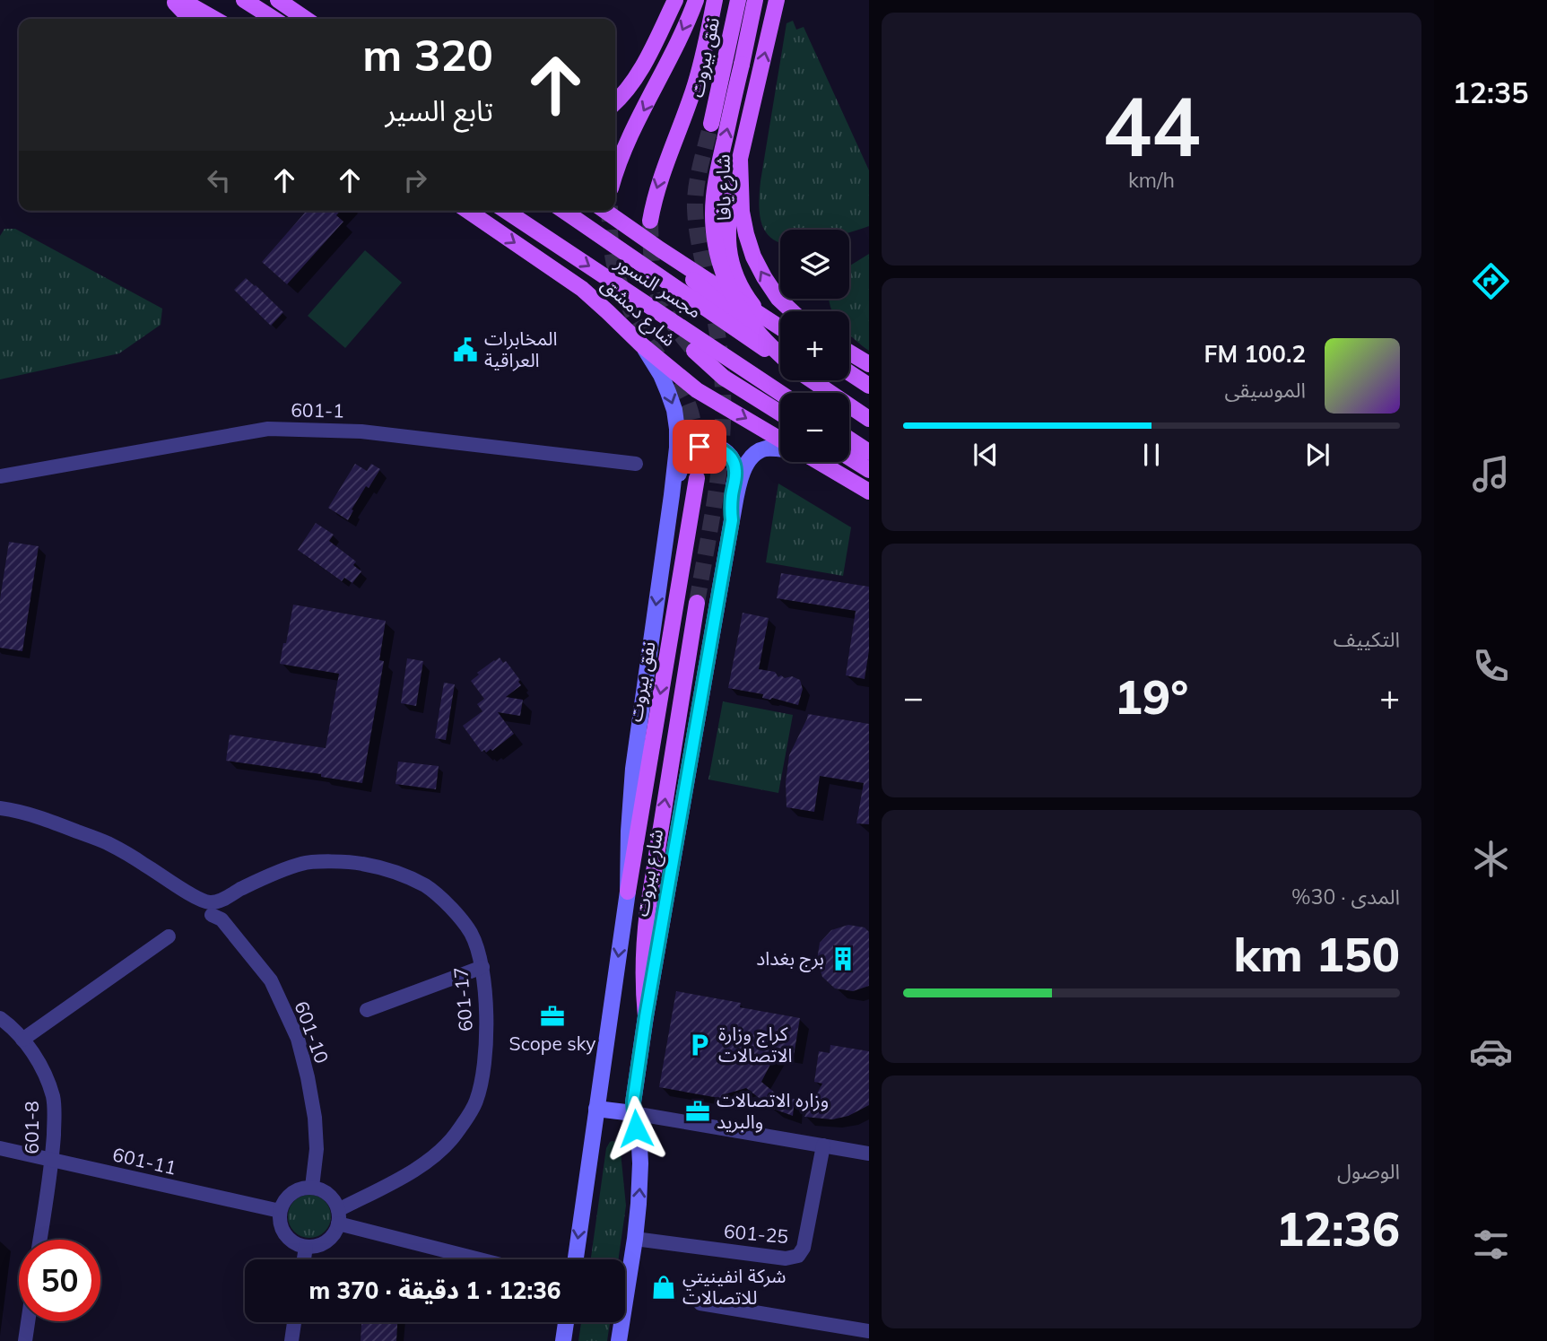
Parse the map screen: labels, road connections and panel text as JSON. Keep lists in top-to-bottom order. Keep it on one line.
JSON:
{"streets":{"main road":["نفق بيروت","شارع يافا","مجسر النسور","شارع دمشق","شارع بيروت"],"street":["601-1","601-17","601-10","601-8","601-11","601-25"]},"crossings":[["نفق بيروت","شارع بيروت"],["شارع دمشق","شارع بيروت"],["شارع بيروت","601-25"],["601-17","601-10"],["601-17","601-11"],["601-10","601-11"],["601-8","601-11"]],"places":{"public building":["المخابرات العراقية"],"building":["برج بغداد"],"office":["Scope sky","وزاره الاتصالات والبريد"],"parking":["كراج وزارة الاتصالات"],"shop":["شركة انفينيتي للاتصالات"]},"page":{"tabs":"12:35","tile":[["44","km/h"],"التكييف",["المدى · 30%","150 km"],["الوصول","12:36"]],"turn":["320 m","تابع السير"],"map_buttons":["+","−"],"song":["100.2 FM","الموسيقى"],"heat":["−","19°","+"],"limit":"50","trip":"12:36 · 1 دقيقة · 370 m"}}
